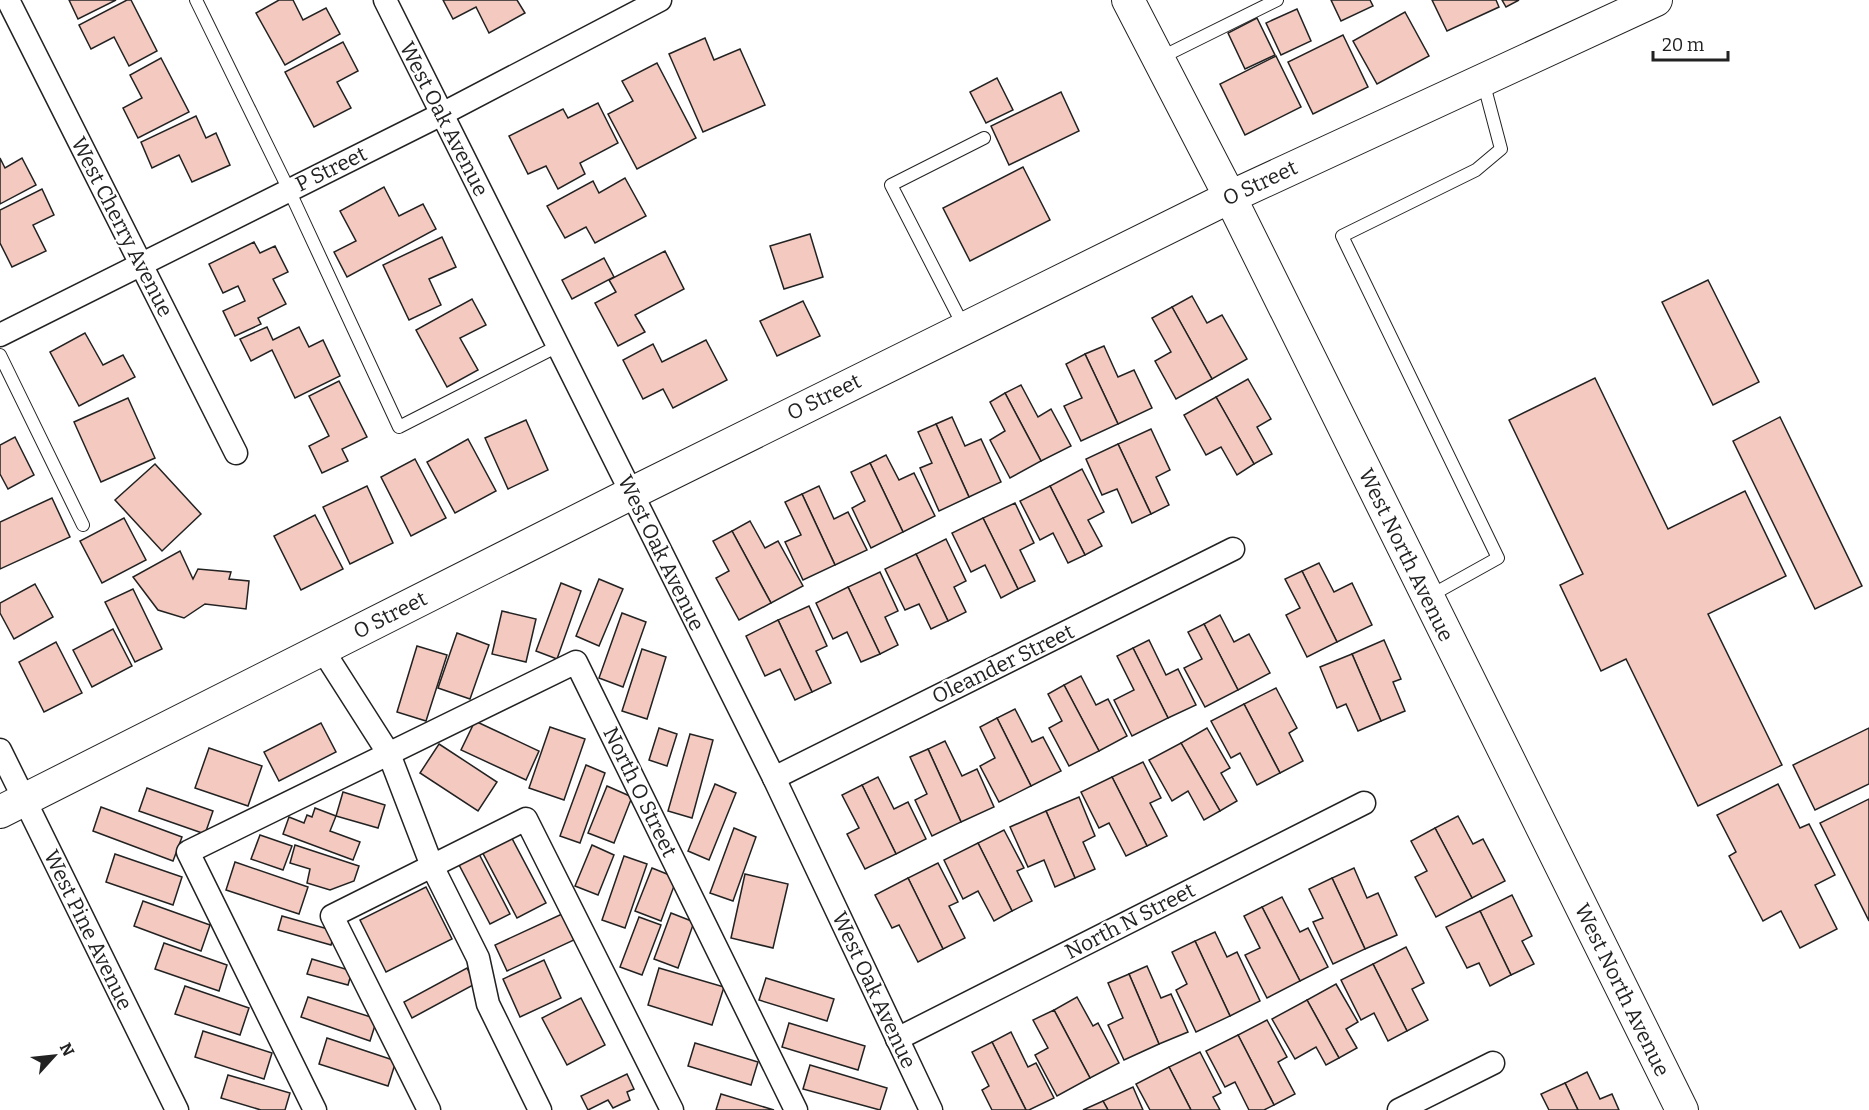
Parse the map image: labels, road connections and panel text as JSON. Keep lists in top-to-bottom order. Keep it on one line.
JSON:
{"streets":{"street":["West Oak Avenue","P Street","O Street","West Cherry Avenue","West North Avenue","Oleander Street","North O Street","North N Street","West Pine Avenue"]},"crossings":[["West Oak Avenue","P Street"],["West Oak Avenue","O Street"],["West Oak Avenue","Oleander Street"],["West Oak Avenue","North N Street"],["P Street","West Cherry Avenue"],["O Street","West North Avenue"],["O Street","West Pine Avenue"]],"scale_bar":"20 m","north":"top right"}
